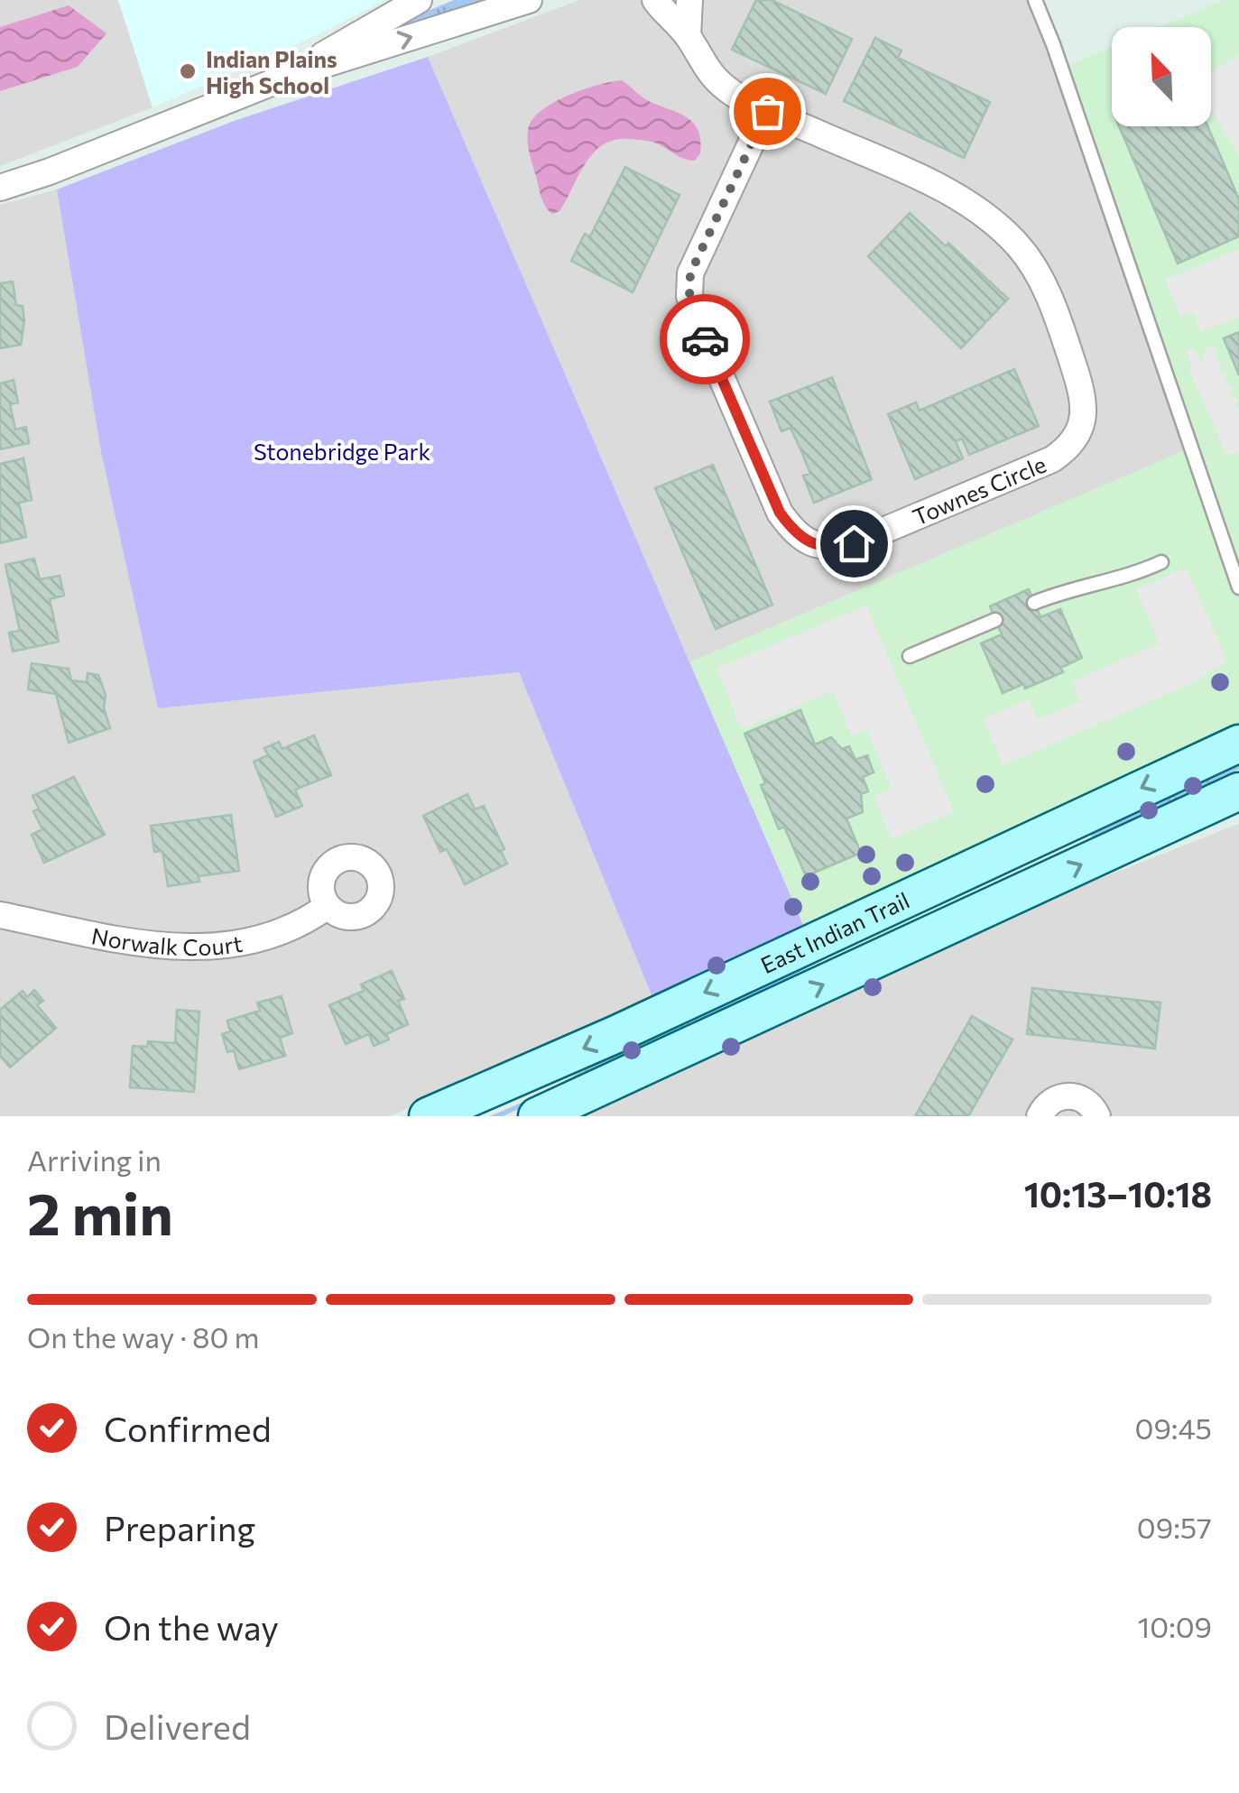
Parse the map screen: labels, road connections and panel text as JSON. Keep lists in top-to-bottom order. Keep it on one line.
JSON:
{"streets":{"main road":["East Indian Trail"],"street":["Townes Circle","Norwalk Court"]},"parks":["Stonebridge Park"],"places":["Indian Plains High School"],"north":"top left","page":{"heading":["2 min","Arriving in","10:13–10:18"],"bar":"On the way · 80 m","list":[["Confirmed","09:45"],["Preparing","09:57"],["On the way","10:09"],"Delivered"]}}
